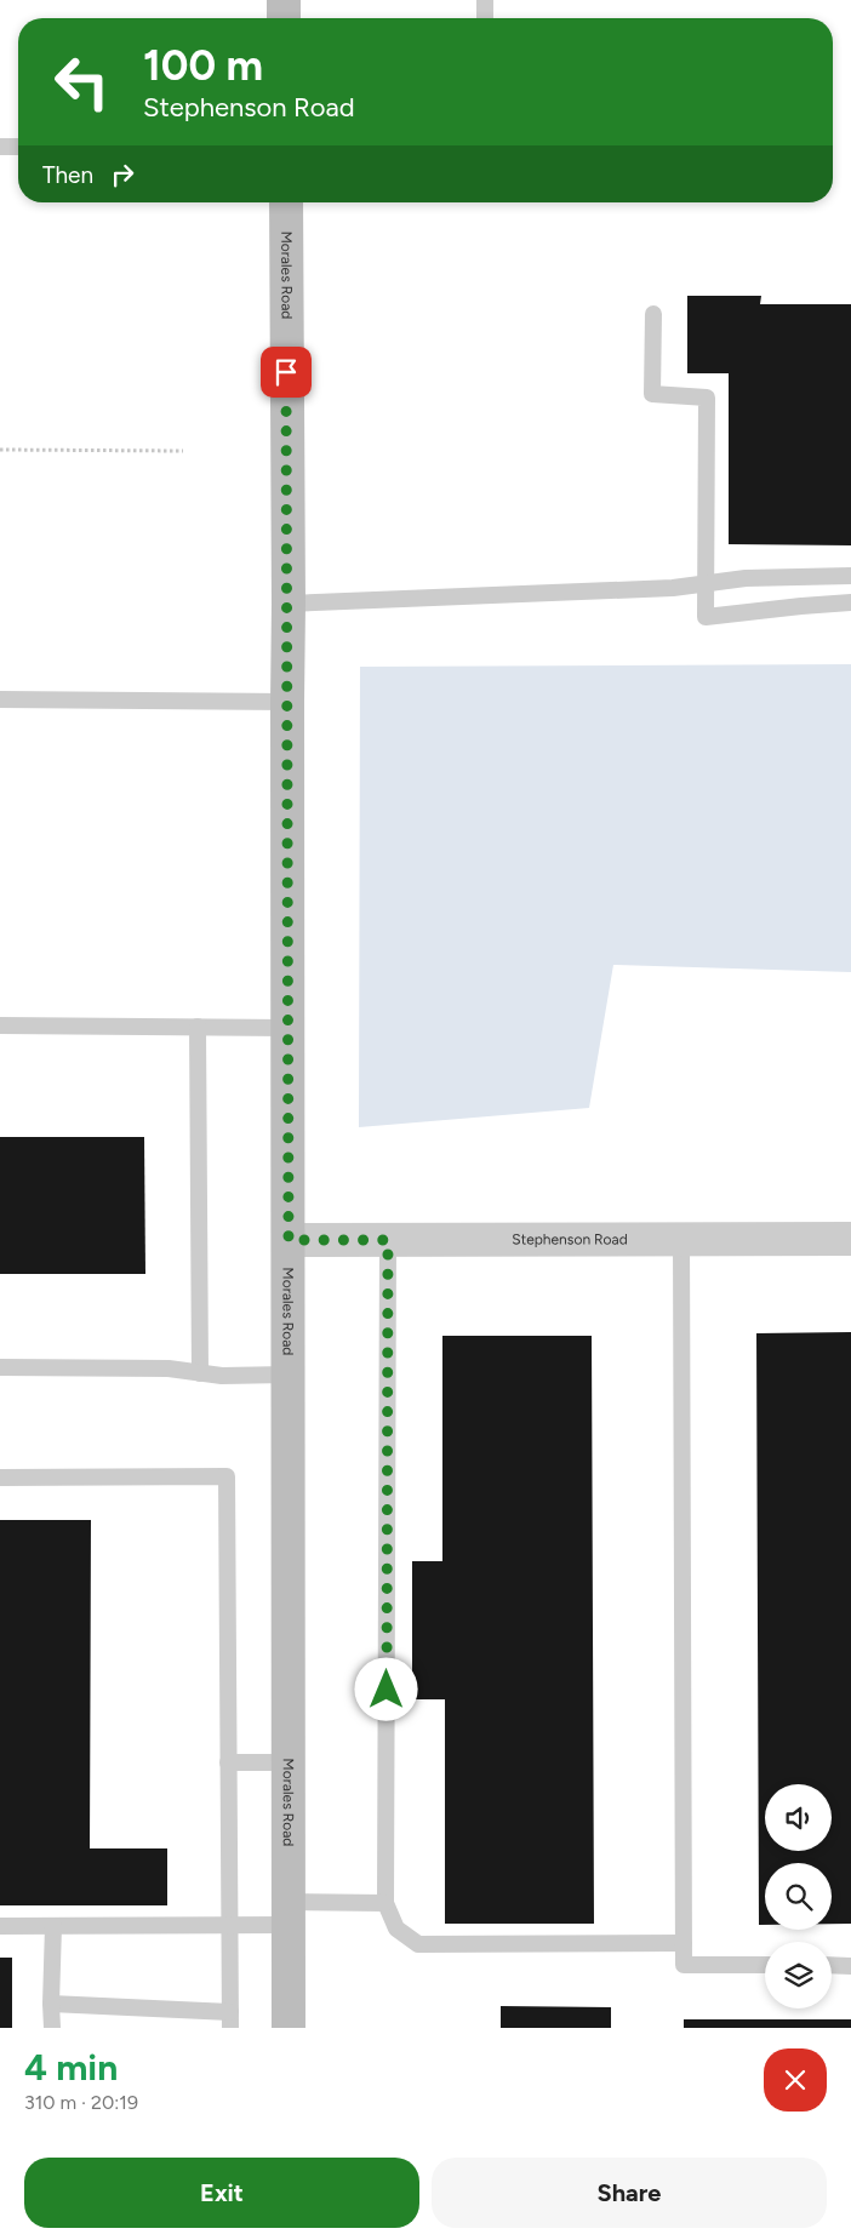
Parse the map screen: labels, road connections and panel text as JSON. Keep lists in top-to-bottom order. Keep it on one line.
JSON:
{"streets":{"street":["Morales Road","Stephenson Road"]},"crossings":[["Morales Road","Stephenson Road"]],"page":{"turn":["100 m","Stephenson Road"],"then":"Then","heading":["4 min","310 m · 20:19"],"buttons":["Exit","Share"]}}
